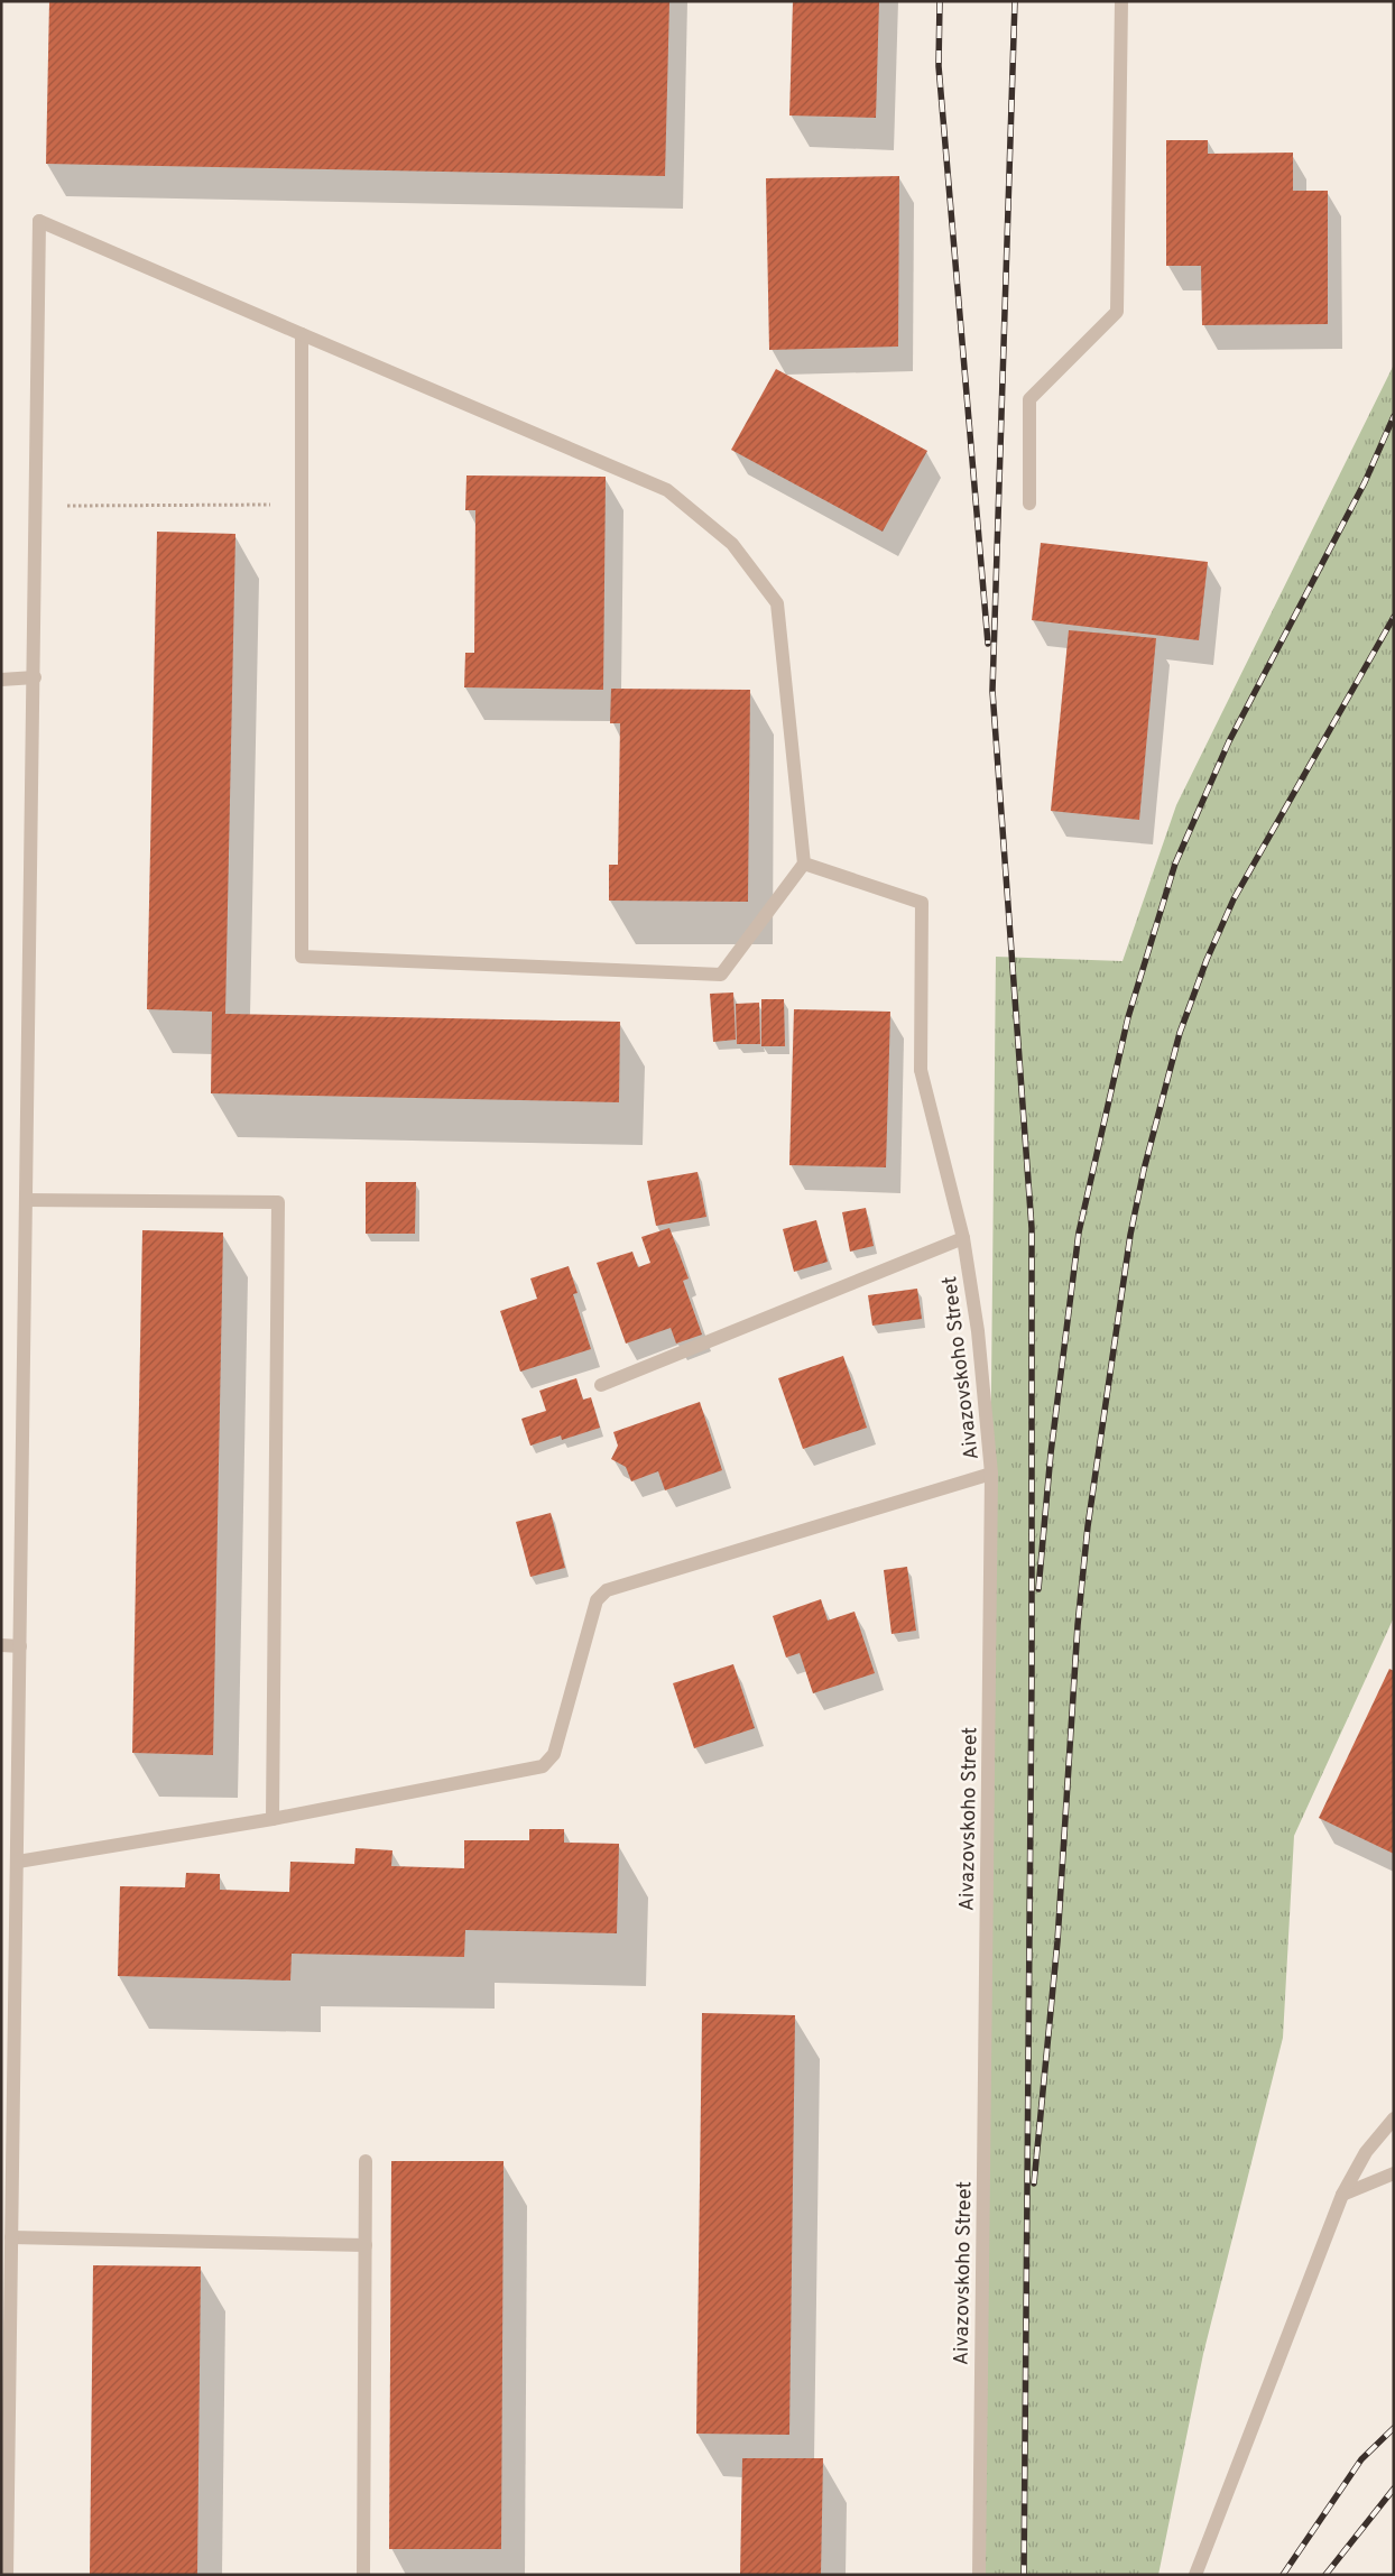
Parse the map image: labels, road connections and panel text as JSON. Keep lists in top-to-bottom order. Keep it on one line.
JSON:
{"streets":{"street":["Aivazovskoho Street"]}}
